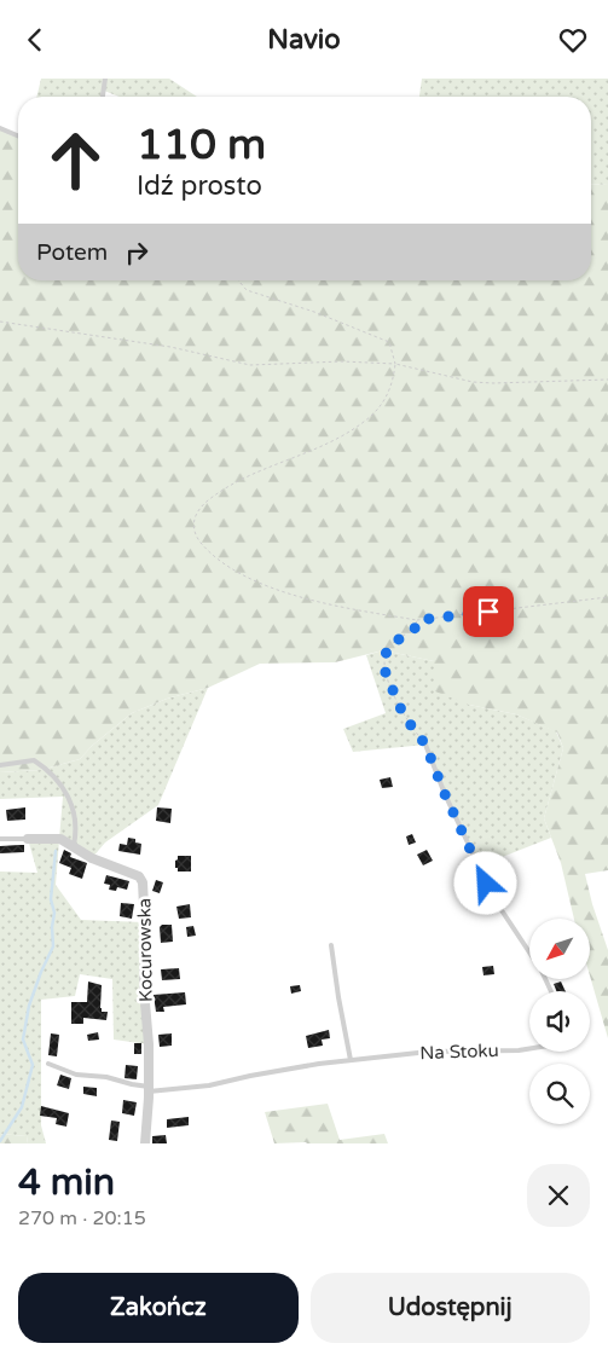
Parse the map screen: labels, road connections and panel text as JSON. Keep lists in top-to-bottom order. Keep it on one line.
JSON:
{"streets":{"street":["Kocurowska"],"lane":["Na Stoku"]},"crossings":[["Kocurowska","Na Stoku"]],"north":"bottom left","page":{"header":"Navio","turn":["110 m","Idź prosto"],"then":"Potem","heading":["4 min","270 m · 20:15"],"buttons":["Zakończ","Udostępnij"]}}
